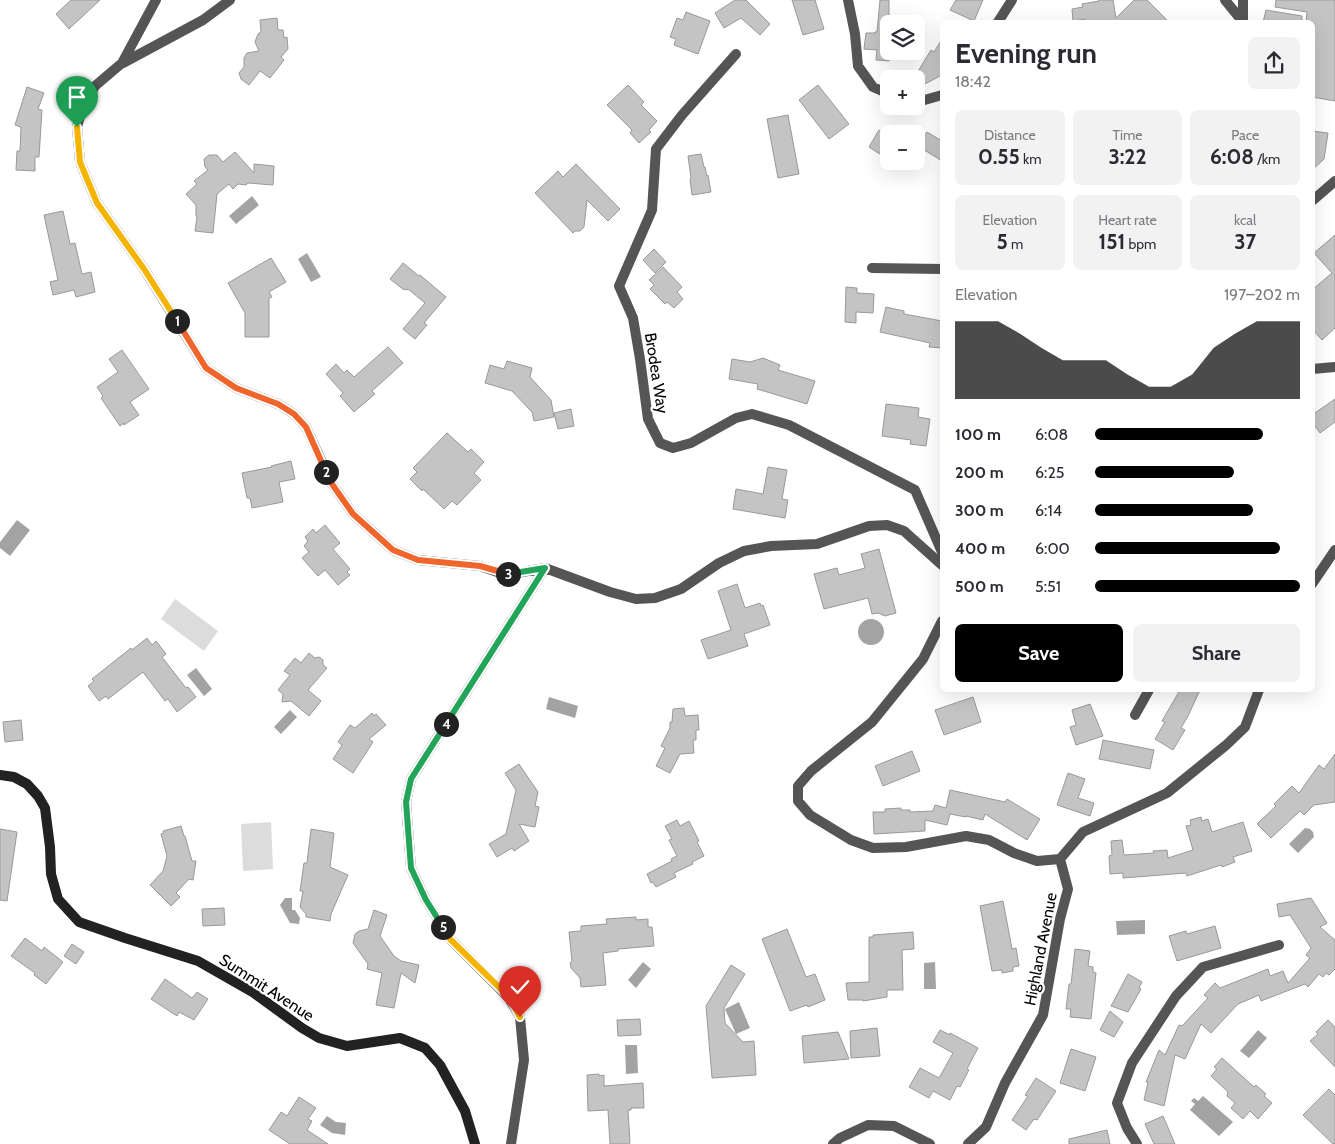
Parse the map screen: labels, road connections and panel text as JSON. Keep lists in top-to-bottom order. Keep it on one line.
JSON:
{"streets":{"street":["Brodea Way","Highland Avenue","Summit Avenue"]},"page":{"map_buttons":["+","−"],"heading":["Evening run","18:42"],"stats":[["Distance","0.55 km"],["Time","3:22"],["Pace","6:08 /km"],["Elevation","5 m"],["Heart rate","151 bpm"],["kcal","37"]],"chart":["Elevation","197–202 m"],"pins":["1","2","3","4","5"],"list":[{"name":"100 m","note":"6:08"},{"name":"200 m","note":"6:25"},{"name":"300 m","note":"6:14"},{"name":"400 m","note":"6:00"},{"name":"500 m","note":"5:51"}],"buttons":["Save","Share"]}}
